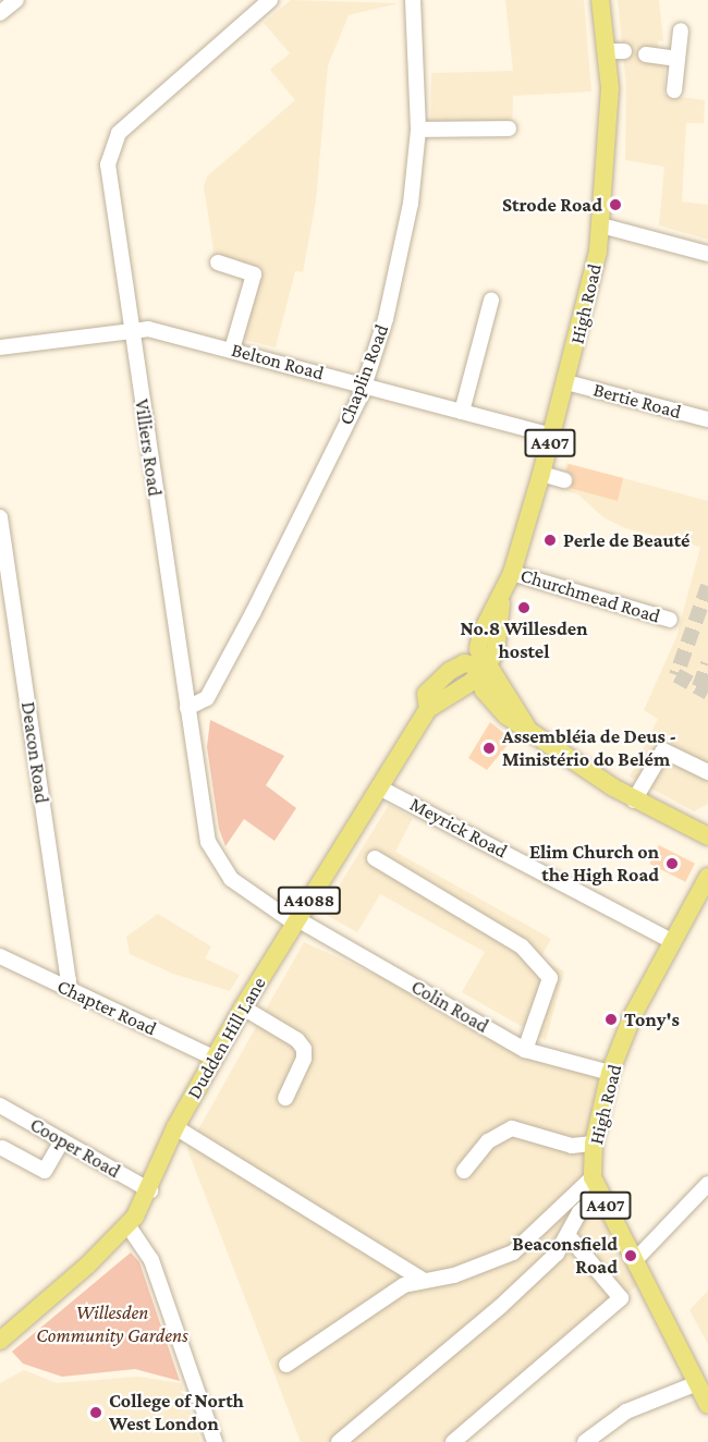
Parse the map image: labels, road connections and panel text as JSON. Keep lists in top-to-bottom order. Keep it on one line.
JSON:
{"streets":{"main road":["High Road","A407","A4088","Dudden Hill Lane"],"street":["Belton Road","Chaplin Road","Bertie Road","Villiers Road","Churchmead Road","Deacon Road","Meyrick Road","Colin Road","Chapter Road","Cooper Road"]},"crossings":[["High Road","Belton Road"],["High Road","Bertie Road"],["High Road","Churchmead Road"],["High Road","Meyrick Road"],["High Road","Colin Road"],["High Road","Dudden Hill Lane"],["Belton Road","Chaplin Road"],["Belton Road","Villiers Road"],["Chaplin Road","Villiers Road"],["Villiers Road","Colin Road"],["Villiers Road","Dudden Hill Lane"],["Deacon Road","Chapter Road"],["Meyrick Road","Dudden Hill Lane"],["Colin Road","Dudden Hill Lane"],["Chapter Road","Dudden Hill Lane"],["Dudden Hill Lane","Cooper Road"]],"parks":["Willesden Community Gardens"],"places":["Strode Road","Perle de Beauté","No.8 Willesden hostel","Assembléia de Deus - Ministério do Belém","Elim Church on the High Road","Tony's","Beaconsfield Road","College of North West London"]}
